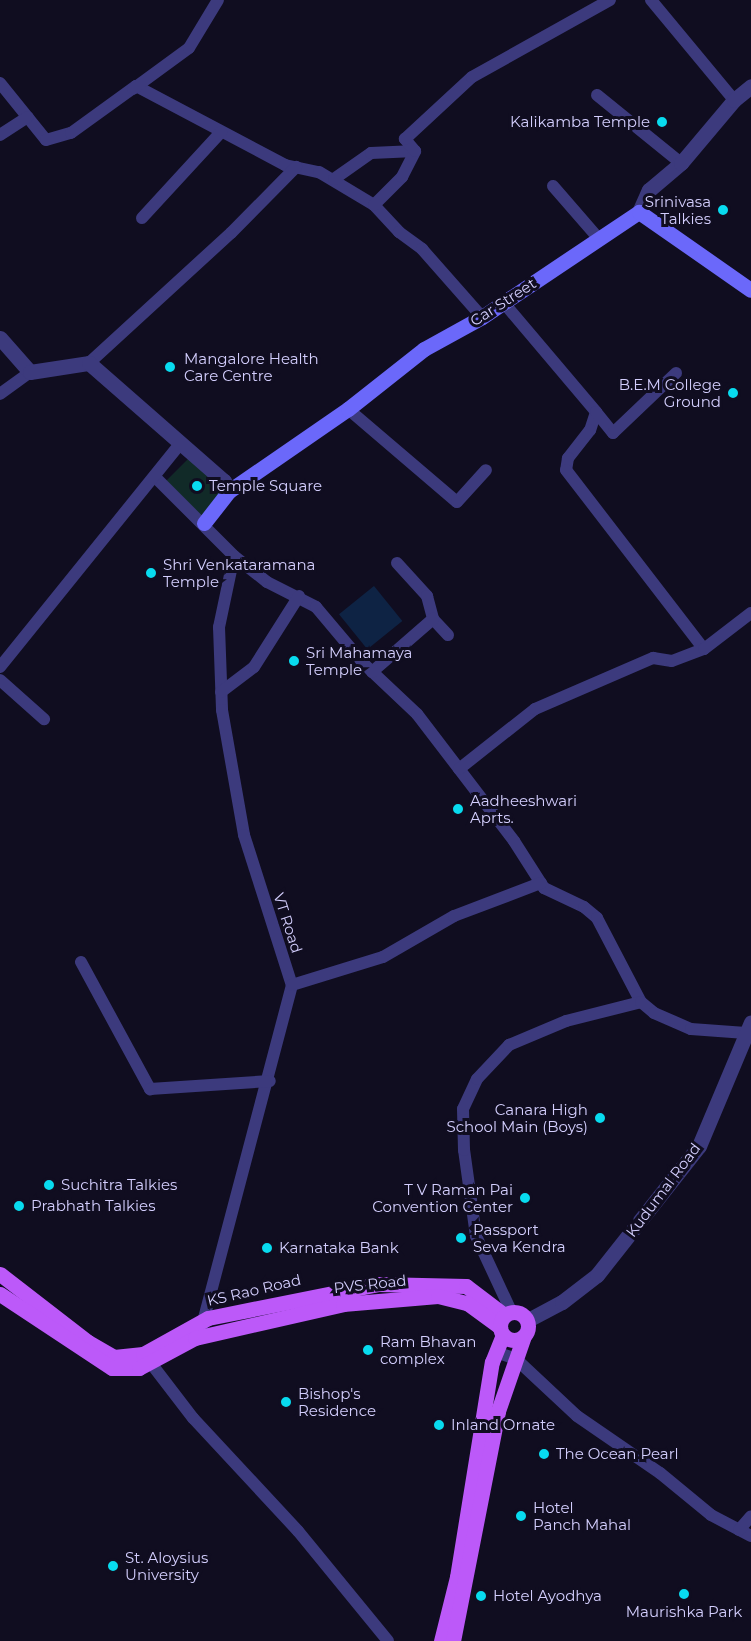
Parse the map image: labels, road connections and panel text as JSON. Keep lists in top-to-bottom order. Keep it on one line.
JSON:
{"streets":{"main road":["Car Street","PVS Road","KS Rao Road"],"street":["VT Road","Kudumal Road"]},"crossings":[["Kudumal Road","PVS Road"],["PVS Road","KS Rao Road"]],"places":["Kalikamba Temple","Srinivasa Talkies","Mangalore Health Care Centre","B.E.M College Ground","Temple Square","Shri Venkataramana Temple","Sri Mahamaya Temple","Aadheeshwari Aprts.","Canara High School Main (Boys)","Suchitra Talkies","T V Raman Pai Convention Center","Prabhath Talkies","Passport Seva Kendra","Karnataka Bank","Ram Bhavan complex","Bishop's Residence","Inland Ornate","The Ocean Pearl","Hotel Panch Mahal","St. Aloysius University","Maurishka Park","Hotel Ayodhya"]}
